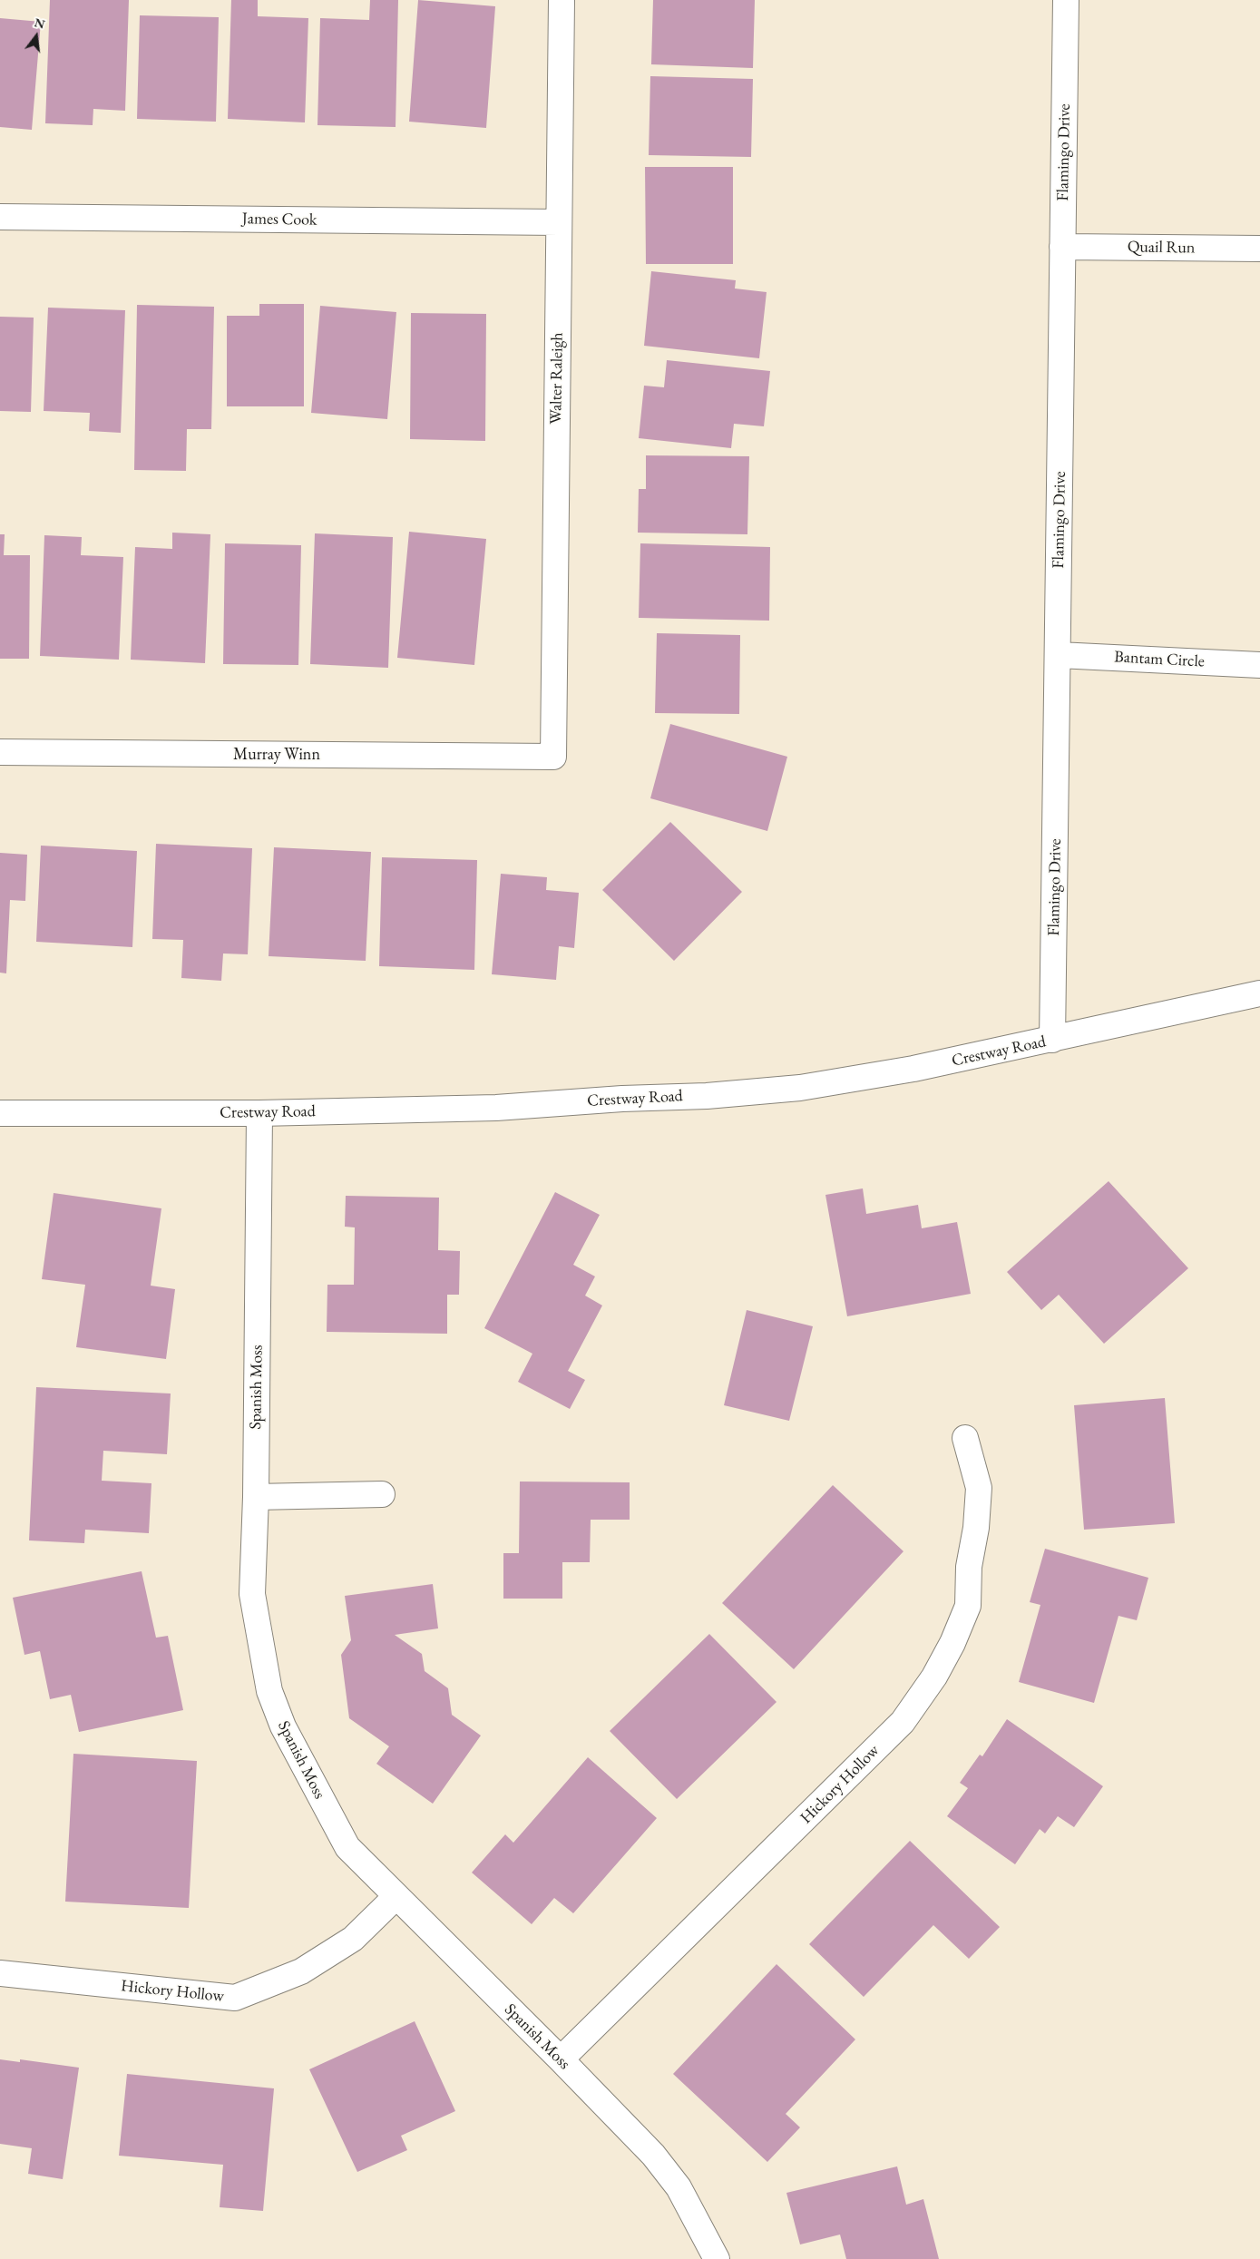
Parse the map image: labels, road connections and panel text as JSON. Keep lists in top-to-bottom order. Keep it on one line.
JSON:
{"streets":{"street":["Flamingo Drive","James Cook","Quail Run","Walter Raleigh","Bantam Circle","Murray Winn","Crestway Road","Spanish Moss","Hickory Hollow"]},"crossings":[["Flamingo Drive","Quail Run"],["Flamingo Drive","Bantam Circle"],["Flamingo Drive","Crestway Road"],["James Cook","Walter Raleigh"],["Walter Raleigh","Murray Winn"],["Crestway Road","Spanish Moss"],["Spanish Moss","Hickory Hollow"]],"north":"top"}
